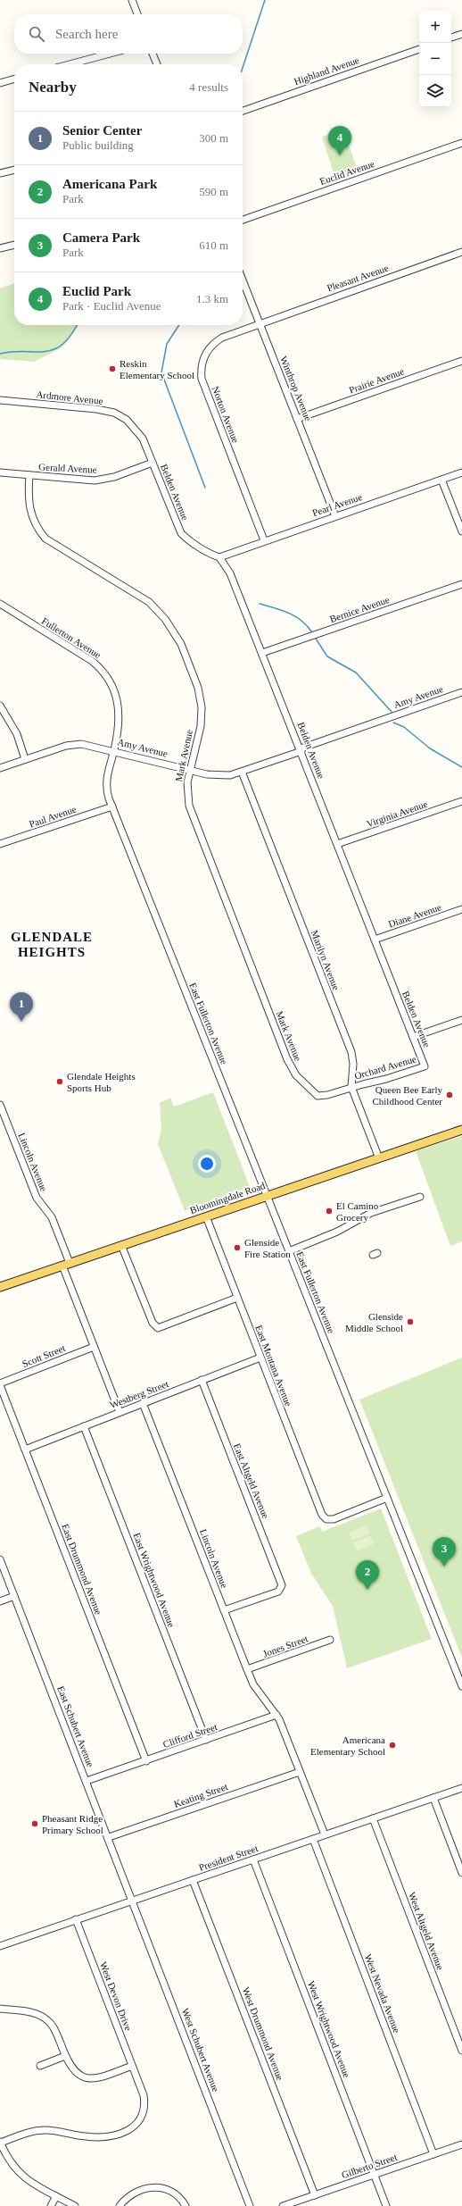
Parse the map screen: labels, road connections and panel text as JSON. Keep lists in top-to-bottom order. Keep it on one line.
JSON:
{"streets":{"main road":["Bloomingdale Road"],"street":["Highland Avenue","Euclid Avenue","Pleasant Avenue","Prairie Avenue","Winthrop Avenue","Ardmore Avenue","Norton Avenue","Gerald Avenue","Belden Avenue","Pearl Avenue","Bernice Avenue","Fullerton Avenue","Amy Avenue","Mark Avenue","Virginia Avenue","Paul Avenue","Diane Avenue","Marilyn Avenue","East Fullerton Avenue","Orchard Avenue","Lincoln Avenue","Scott Street","East Montana Avenue","Westberg Street","East Altgeld Avenue","East Drummond Avenue","East Wrightwood Avenue","Jones Street","East Schubert Avenue","Clifford Street","Keating Street","President Street","West Altgeld Avenue","West Nevada Avenue","West Devon Drive","West Wrightwood Avenue","West Drummond Avenue","West Schubert Avenue","Gilberto Street"]},"crossings":[["Pleasant Avenue","Winthrop Avenue"],["Pleasant Avenue","Norton Avenue"],["Prairie Avenue","Winthrop Avenue"],["Winthrop Avenue","Norton Avenue"],["Winthrop Avenue","Pearl Avenue"],["Ardmore Avenue","Gerald Avenue"],["Ardmore Avenue","Belden Avenue"],["Norton Avenue","Pearl Avenue"],["Gerald Avenue","Belden Avenue"],["Gerald Avenue","Mark Avenue"],["Belden Avenue","Pearl Avenue"],["Belden Avenue","Bernice Avenue"],["Belden Avenue","Amy Avenue"],["Belden Avenue","Virginia Avenue"],["Belden Avenue","Diane Avenue"],["Belden Avenue","Orchard Avenue"],["Fullerton Avenue","Amy Avenue"],["Fullerton Avenue","Paul Avenue"],["Fullerton Avenue","East Fullerton Avenue"],["Amy Avenue","Mark Avenue"],["Amy Avenue","Marilyn Avenue"],["Mark Avenue","Marilyn Avenue"],["Mark Avenue","Orchard Avenue"],["Paul Avenue","East Fullerton Avenue"],["Marilyn Avenue","Orchard Avenue"],["Marilyn Avenue","Bloomingdale Road"],["East Fullerton Avenue","Bloomingdale Road"],["East Fullerton Avenue","East Montana Avenue"],["Lincoln Avenue","Bloomingdale Road"],["Lincoln Avenue","Scott Street"],["Lincoln Avenue","Westberg Street"],["Lincoln Avenue","East Altgeld Avenue"],["Lincoln Avenue","Jones Street"],["Lincoln Avenue","Clifford Street"],["Bloomingdale Road","East Montana Avenue"],["Scott Street","East Drummond Avenue"],["East Montana Avenue","Westberg Street"],["Westberg Street","East Altgeld Avenue"],["Westberg Street","East Drummond Avenue"],["Westberg Street","East Wrightwood Avenue"],["East Drummond Avenue","Clifford Street"],["East Wrightwood Avenue","Clifford Street"],["East Schubert Avenue","Clifford Street"],["East Schubert Avenue","Keating Street"],["East Schubert Avenue","President Street"],["East Schubert Avenue","West Schubert Avenue"],["President Street","West Altgeld Avenue"],["President Street","West Nevada Avenue"],["President Street","West Devon Drive"],["President Street","West Wrightwood Avenue"],["President Street","West Drummond Avenue"],["President Street","West Schubert Avenue"],["West Nevada Avenue","Gilberto Street"],["West Wrightwood Avenue","Gilberto Street"],["West Drummond Avenue","Gilberto Street"]],"districts":["GLENDALE HEIGHTS"],"places":["Reskin Elementary School","Glendale Heights Sports Hub","Queen Bee Early Childhood Center","El Camino Grocery","Glenside Fire Station","Glenside Middle School","Americana Elementary School","Pheasant Ridge Primary School"],"page":{"map_buttons":["+","−"],"search":"Search here","heading":["Nearby","4 results"],"list":[{"mark":"1","name":"Senior Center","note":"Public building","value":"300 m"},{"mark":"2","name":"Americana Park","note":"Park","value":"590 m"},{"mark":"3","name":"Camera Park","note":"Park","value":"610 m"},{"mark":"4","name":"Euclid Park","note":"Park · Euclid Avenue","value":"1.3 km"}],"pins":["4","1","3","2"]}}
